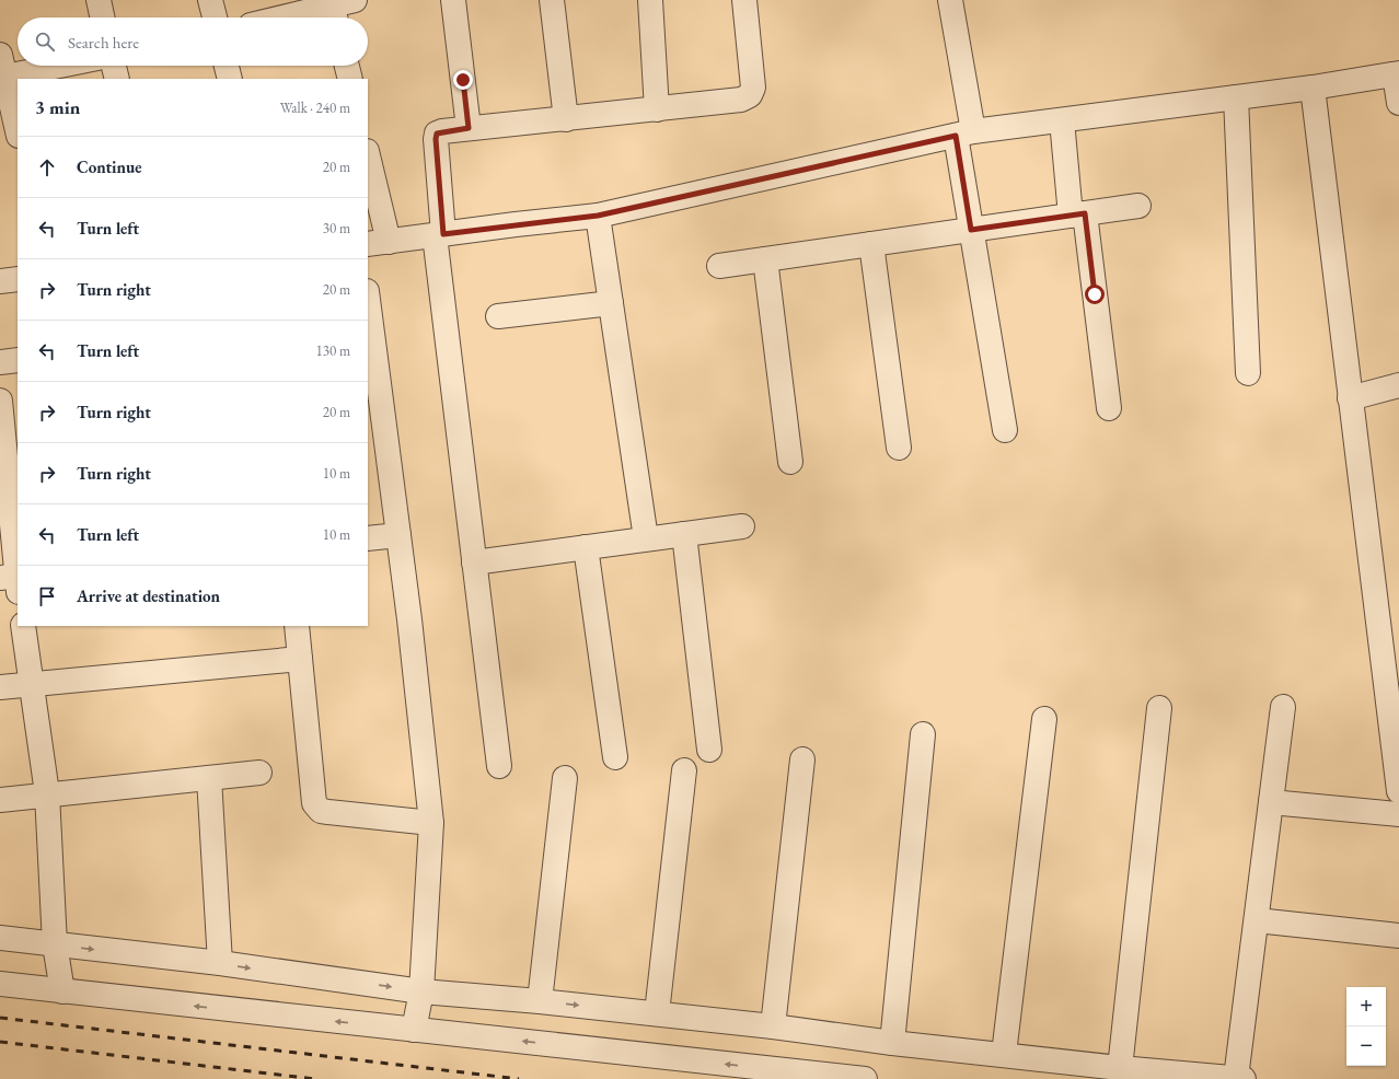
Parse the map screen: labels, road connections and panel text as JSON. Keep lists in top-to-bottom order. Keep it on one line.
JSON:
{"page":{"search":"Search here","heading":["3 min","Walk · 240 m"],"list":[["Continue","20 m"],["Turn left","30 m"],["Turn right","20 m"],["Turn left","130 m"],["Turn right","20 m"],["Turn right","10 m"],["Turn left","10 m"],"Arrive at destination"],"map_buttons":["+","−"]}}
